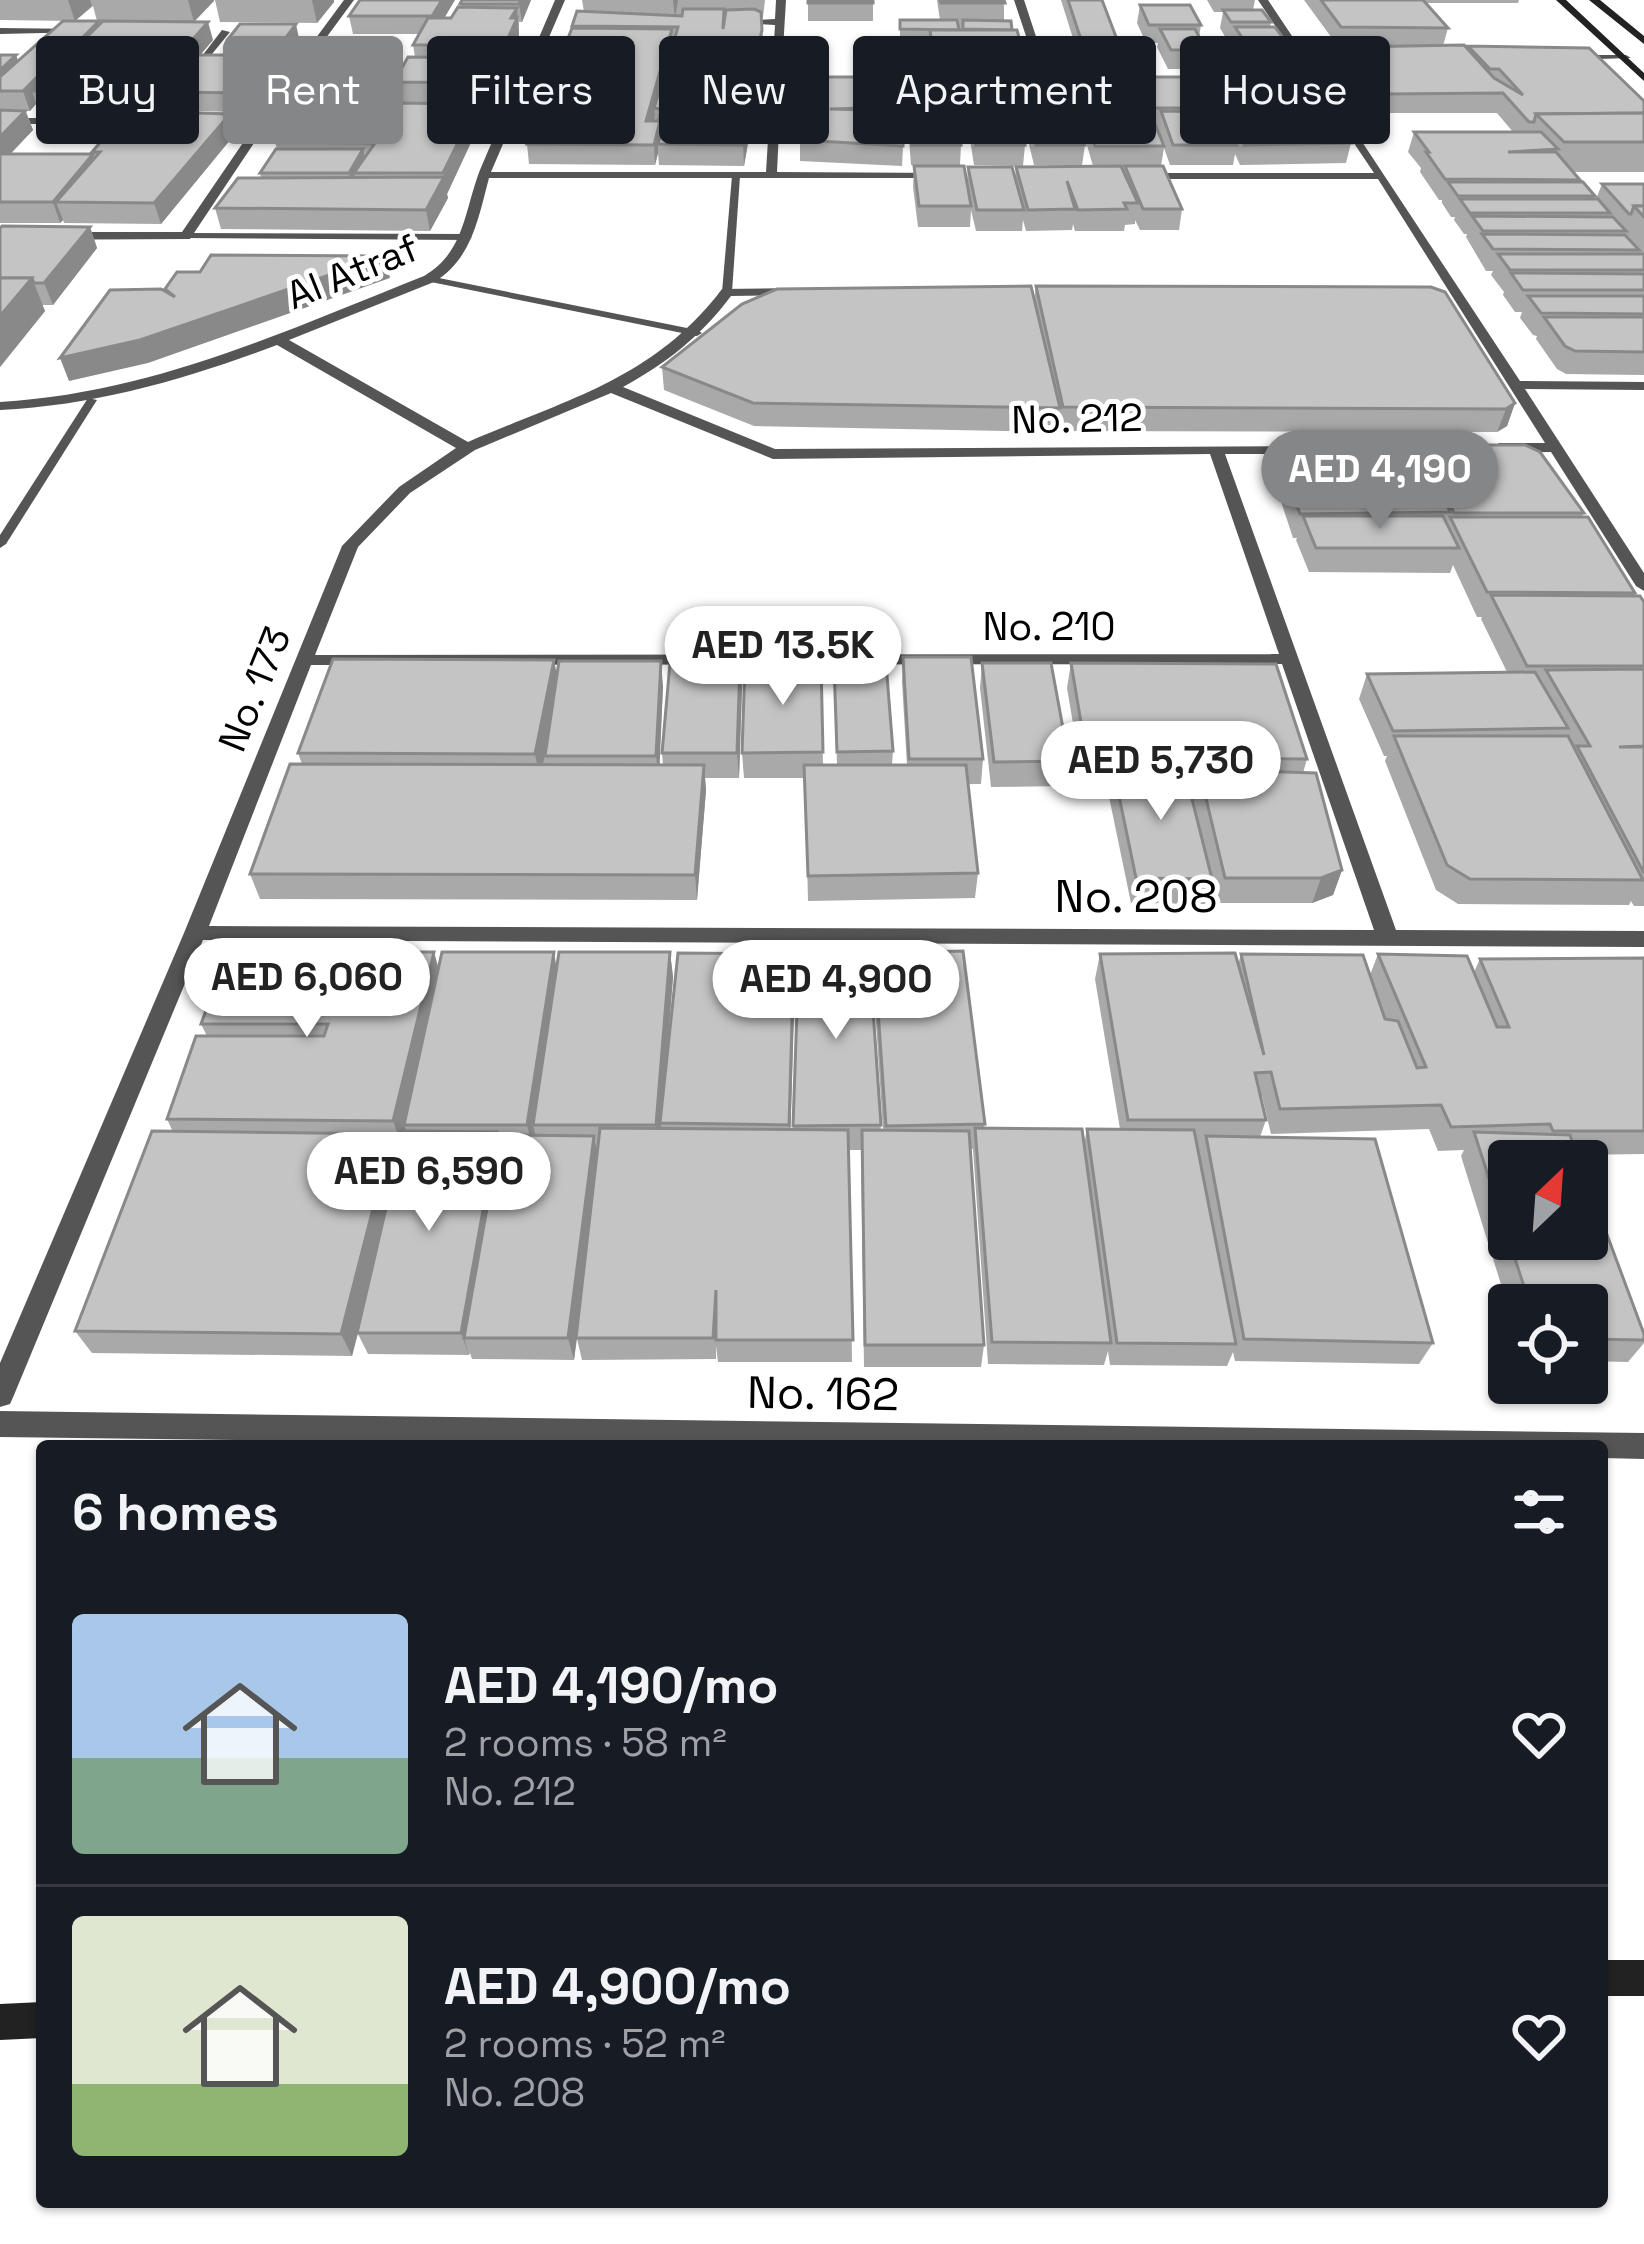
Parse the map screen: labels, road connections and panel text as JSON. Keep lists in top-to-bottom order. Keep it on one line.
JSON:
{"streets":{"street":["Al Atraf","No. 212","No. 210","No. 173","No. 208","No. 162"]},"crossings":[["No. 212","No. 173"],["No. 210","No. 173"],["No. 173","No. 208"]],"north":"top right","page":{"chip":["Buy","Rent","Filters","New","Apartment","House"],"price":["AED 4,190","AED 13.5K","AED 5,730","AED 6,060","AED 4,900","AED 6,590"],"heading":"6 homes","list":[{"name":"AED 4,190/mo","note":"2 rooms · 58 m² · No. 212"},{"name":"AED 4,900/mo","note":"2 rooms · 52 m² · No. 208"}]}}
